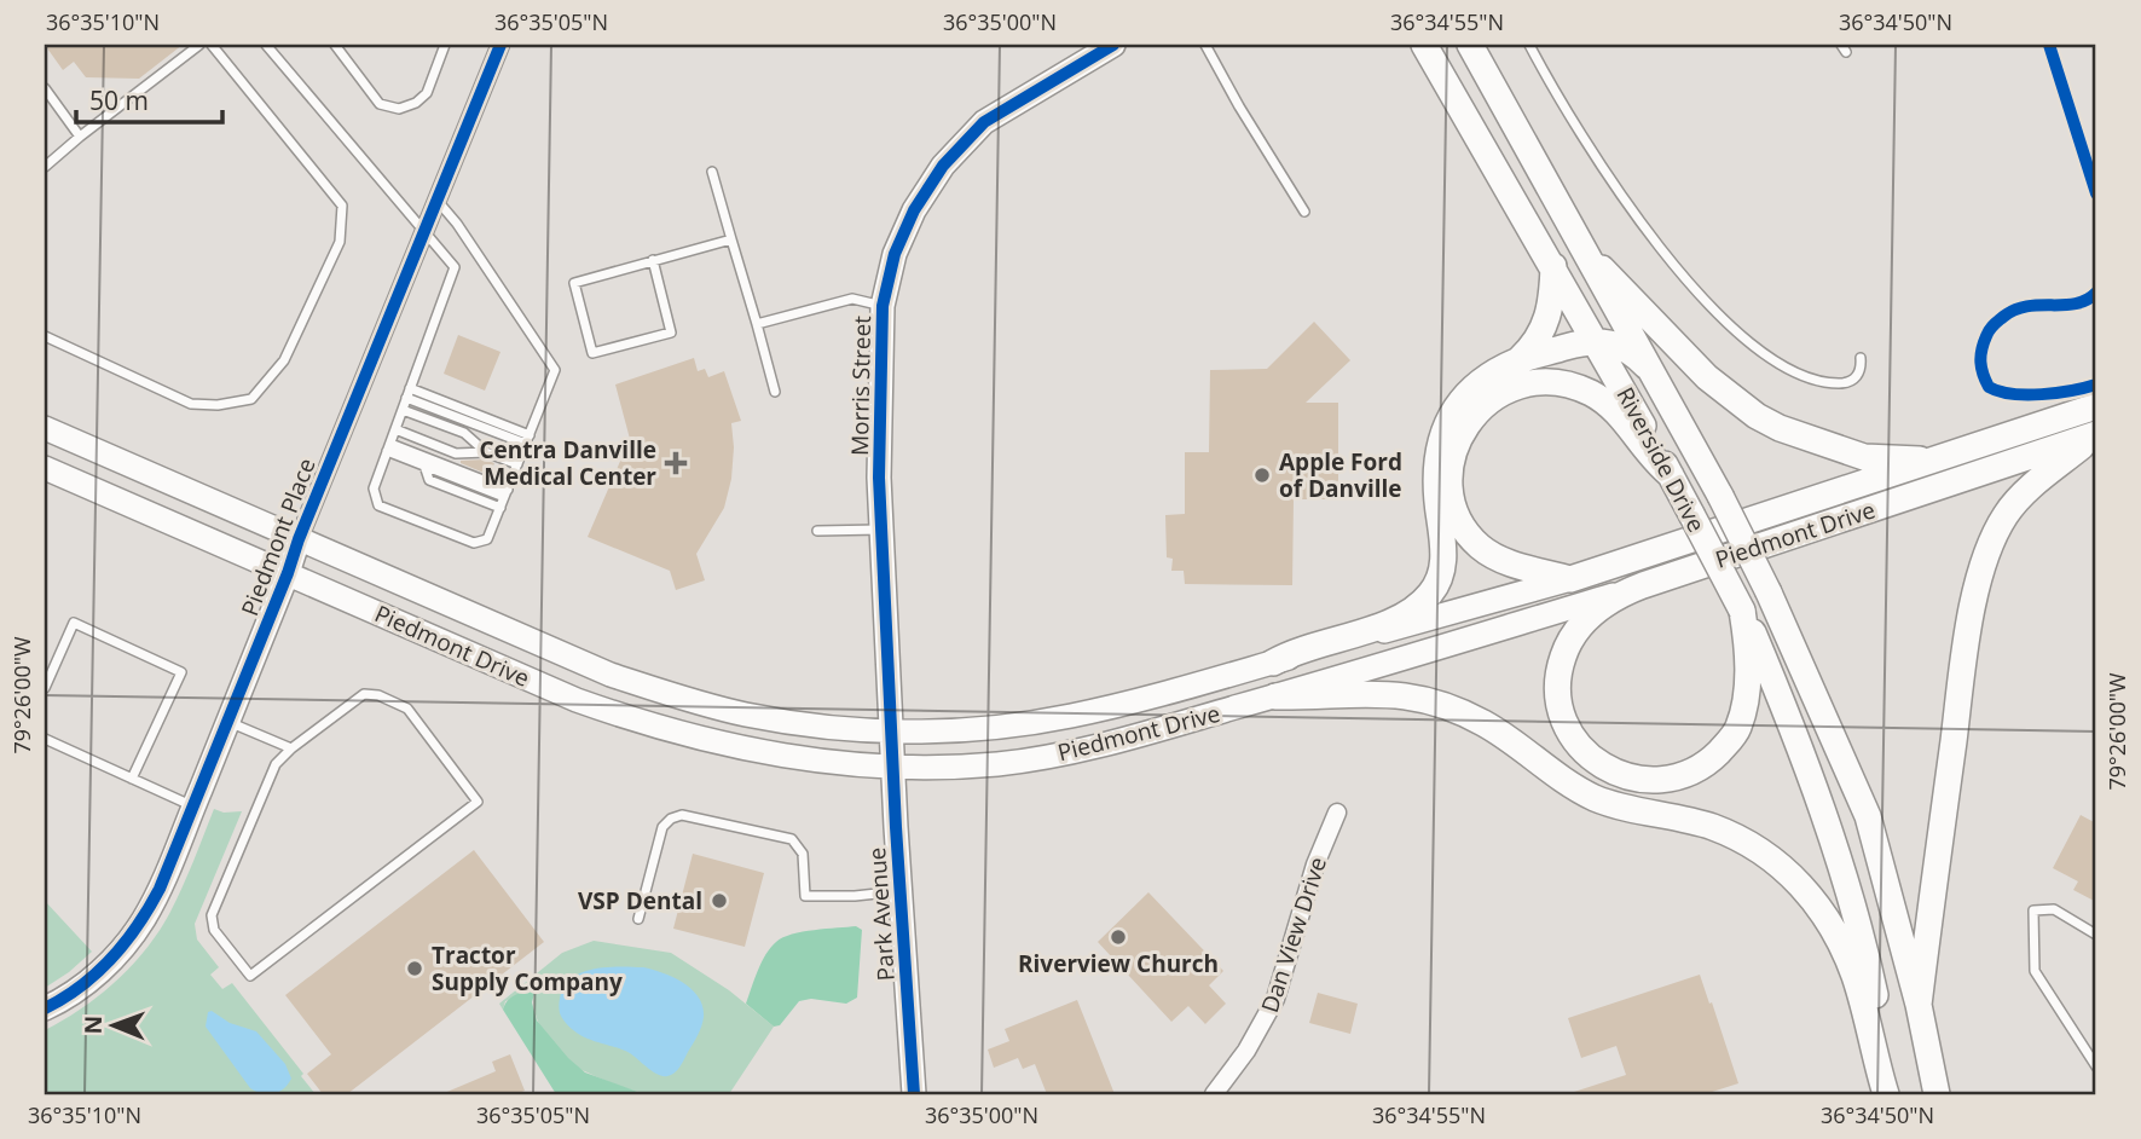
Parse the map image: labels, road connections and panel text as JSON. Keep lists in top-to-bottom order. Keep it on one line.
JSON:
{"streets":{"main road":["Morris Street","Riverside Drive","Piedmont Drive","Piedmont Place","Park Avenue"],"street":["Dan View Drive"]},"crossings":[["Morris Street","Piedmont Drive"],["Morris Street","Park Avenue"],["Piedmont Drive","Piedmont Place"],["Piedmont Drive","Park Avenue"]],"places":{"health":["Centra Danville Medical Center"],"other":["Apple Ford of Danville","VSP Dental","Riverview Church","Tractor Supply Company"]},"scale_bar":"50 m","north":"left","coordinates":["36°35'10\"N","36°35'05\"N","36°35'00\"N","36°34'55\"N","36°34'50\"N","79°26'00\"W"]}
